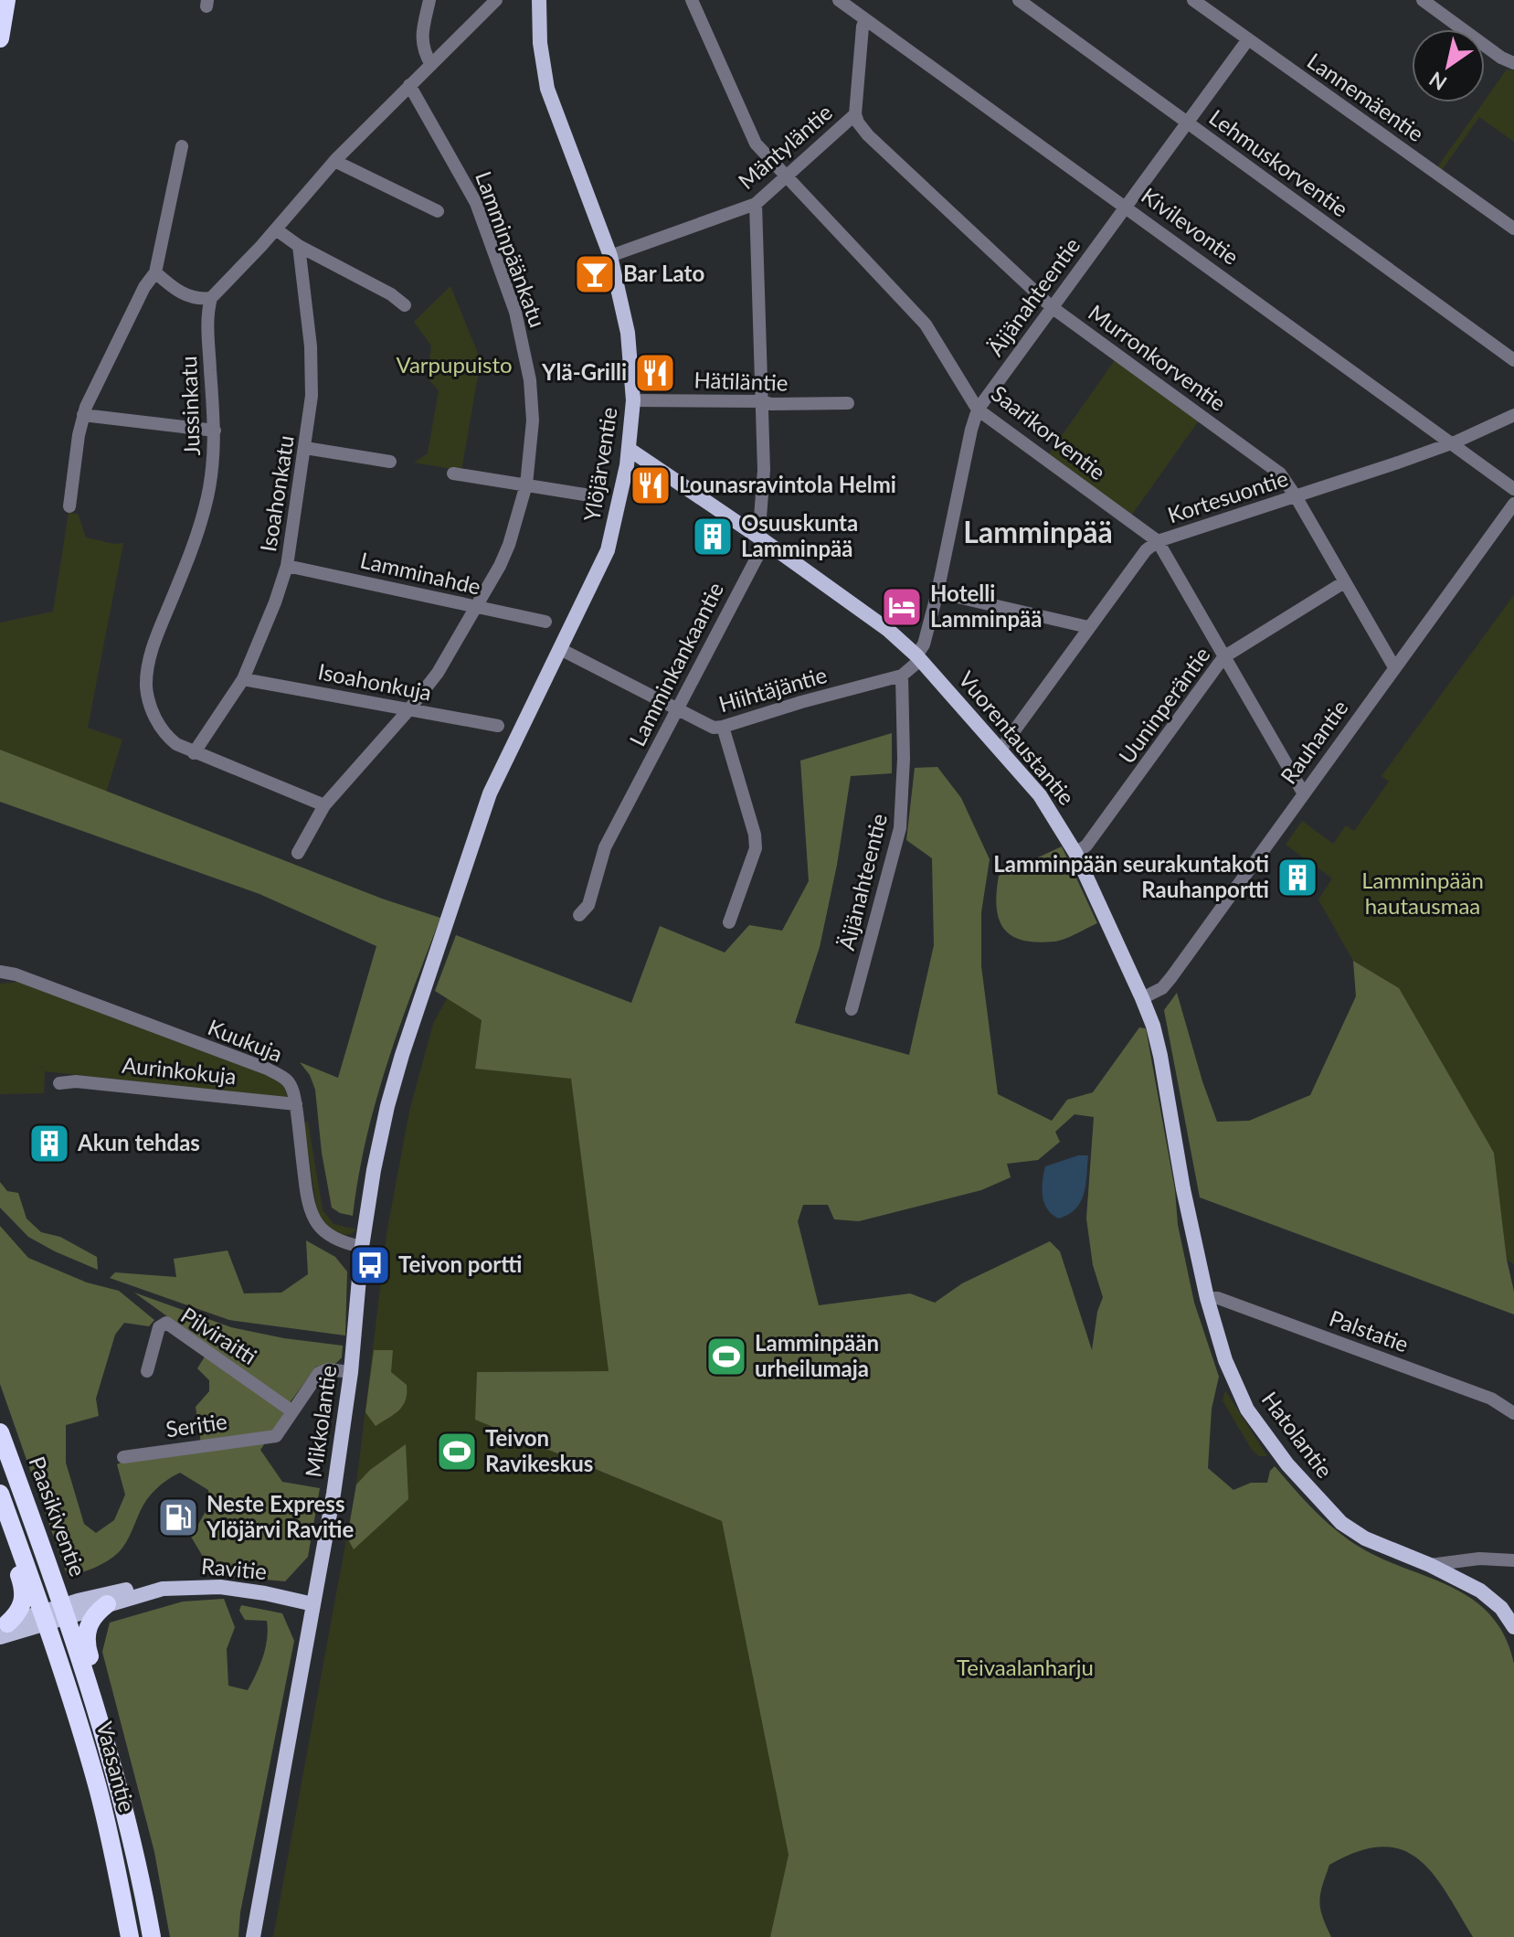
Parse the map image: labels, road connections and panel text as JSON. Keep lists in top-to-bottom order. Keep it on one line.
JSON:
{"streets":{"highway":["Paasikiventie","Vaasantie"],"main road":["Ylöjärventie","Vuorentaustantie","Mikkolantie","Hatolantie","Ravitie"],"street":["Lannemäentie","Mäntyläntie","Lehmuskorventie","Kivilevontie","Lamminpäänkatu","Äijänahteentie","Murronkorventie","Hätiläntie","Jussinkatu","Saarikorventie","Isoahonkatu","Kortesuontie","Lamminahde","Lamminkankaantie","Isoahonkuja","Hiihtäjäntie","Uuninperäntie","Rauhantie","Kuukuja","Aurinkokuja","Palstatie","Pilviraitti","Seritie"]},"crossings":[["Lannemäentie","Äijänahteentie"],["Mäntyläntie","Kivilevontie"],["Mäntyläntie","Murronkorventie"],["Mäntyläntie","Saarikorventie"],["Mäntyläntie","Ylöjärventie"],["Mäntyläntie","Lamminkankaantie"],["Lehmuskorventie","Äijänahteentie"],["Kivilevontie","Äijänahteentie"],["Kivilevontie","Kortesuontie"],["Lamminpäänkatu","Jussinkatu"],["Lamminpäänkatu","Lamminahde"],["Lamminpäänkatu","Isoahonkuja"],["Äijänahteentie","Murronkorventie"],["Äijänahteentie","Saarikorventie"],["Äijänahteentie","Hiihtäjäntie"],["Äijänahteentie","Vuorentaustantie"],["Murronkorventie","Kortesuontie"],["Murronkorventie","Uuninperäntie"],["Murronkorventie","Rauhantie"],["Hätiläntie","Ylöjärventie"],["Hätiläntie","Lamminkankaantie"],["Jussinkatu","Isoahonkatu"],["Saarikorventie","Kortesuontie"],["Saarikorventie","Uuninperäntie"],["Saarikorventie","Rauhantie"],["Ylöjärventie","Hiihtäjäntie"],["Ylöjärventie","Vuorentaustantie"],["Ylöjärventie","Mikkolantie"],["Isoahonkatu","Lamminahde"],["Isoahonkatu","Isoahonkuja"],["Kortesuontie","Vuorentaustantie"],["Lamminkankaantie","Hiihtäjäntie"],["Lamminkankaantie","Vuorentaustantie"],["Hiihtäjäntie","Vuorentaustantie"],["Uuninperäntie","Vuorentaustantie"],["Vuorentaustantie","Rauhantie"],["Vuorentaustantie","Hatolantie"],["Kuukuja","Aurinkokuja"],["Kuukuja","Mikkolantie"],["Palstatie","Hatolantie"],["Pilviraitti","Seritie"],["Mikkolantie","Ravitie"],["Paasikiventie","Ravitie"],["Paasikiventie","Vaasantie"],["Ravitie","Vaasantie"]],"districts":["Lamminpää"],"parks":["Varpupuisto","Lamminpään hautausmaa","Teivaalanharju"],"places":{"bar":["Bar Lato"],"restaurant":["Ylä-Grilli","Lounasravintola Helmi"],"building":["Osuuskunta Lamminpää","Lamminpään seurakuntakoti Rauhanportti","Akun tehdas"],"hotel":["Hotelli Lamminpää"],"bus stop":["Teivon portti"],"sports":["Lamminpään urheilumaja","Teivon Ravikeskus"],"fuel station":["Neste Express Ylöjärvi Ravitie"]},"north":"bottom left"}
